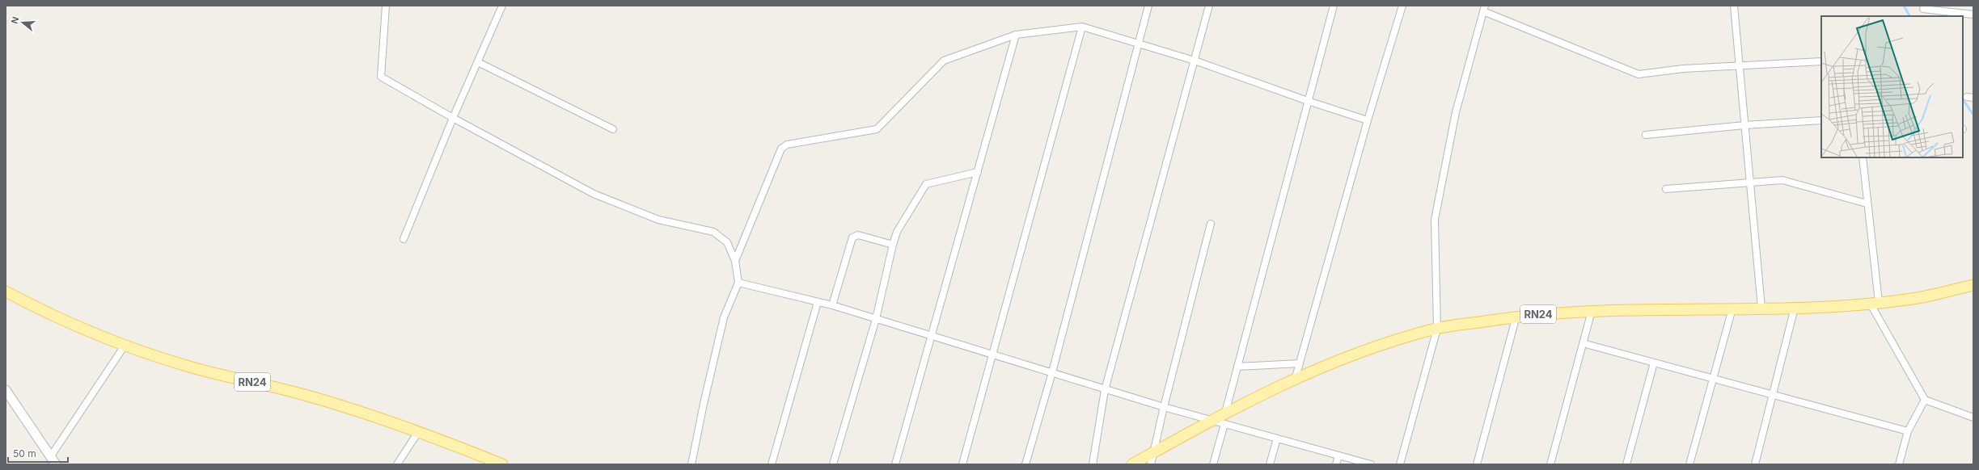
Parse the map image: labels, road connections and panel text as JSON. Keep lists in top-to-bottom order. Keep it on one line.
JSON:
{"streets":{"main road":["RN24"]},"scale_bar":"50 m","north":"left"}
